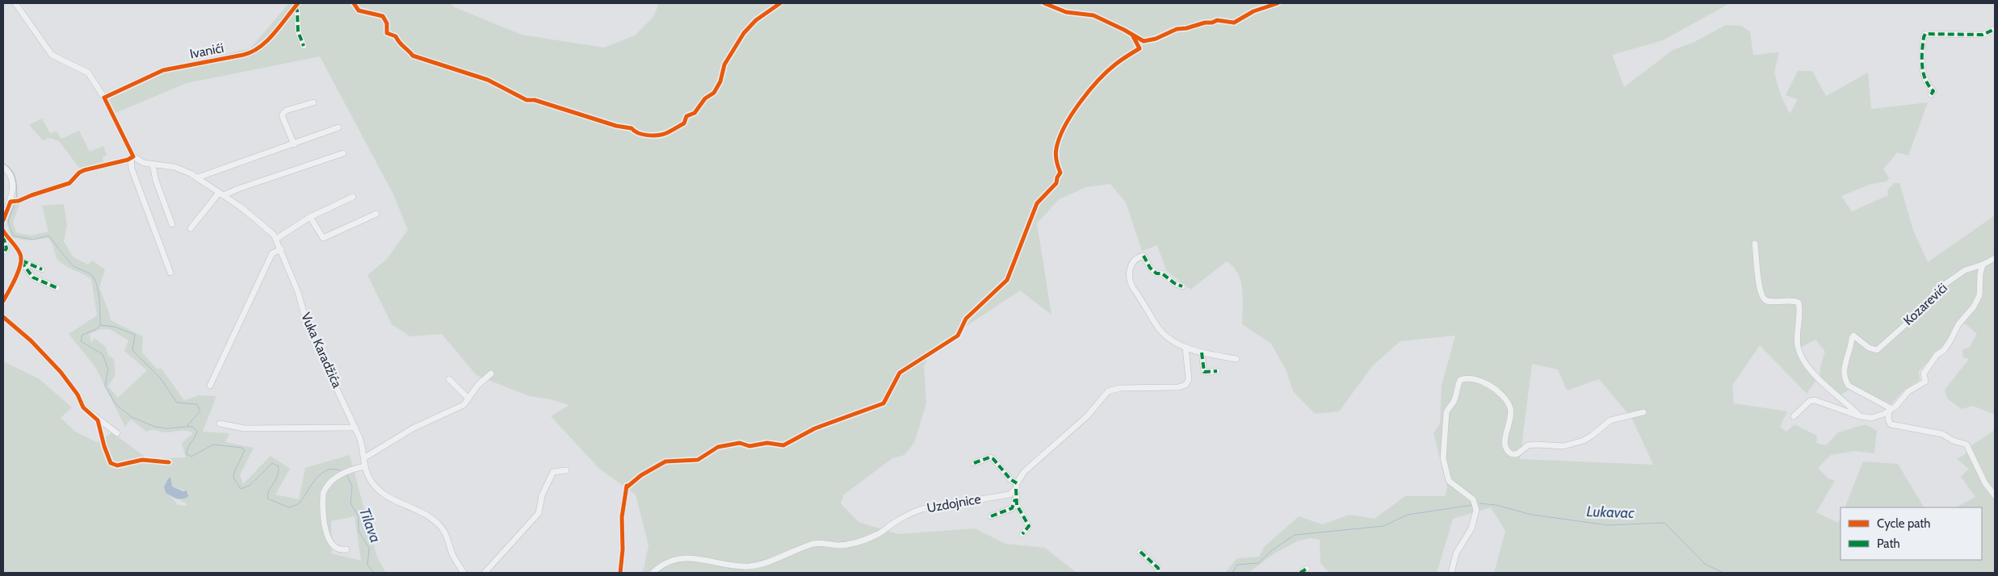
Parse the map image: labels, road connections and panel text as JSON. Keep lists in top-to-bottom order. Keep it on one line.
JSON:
{"streets":{"street":["Ivanići","Kozarevići","Vuka Karadžića","Uzdojnice"]},"water":["Lukavac","Tilava"],"legend":["Cycle path","Path"]}
